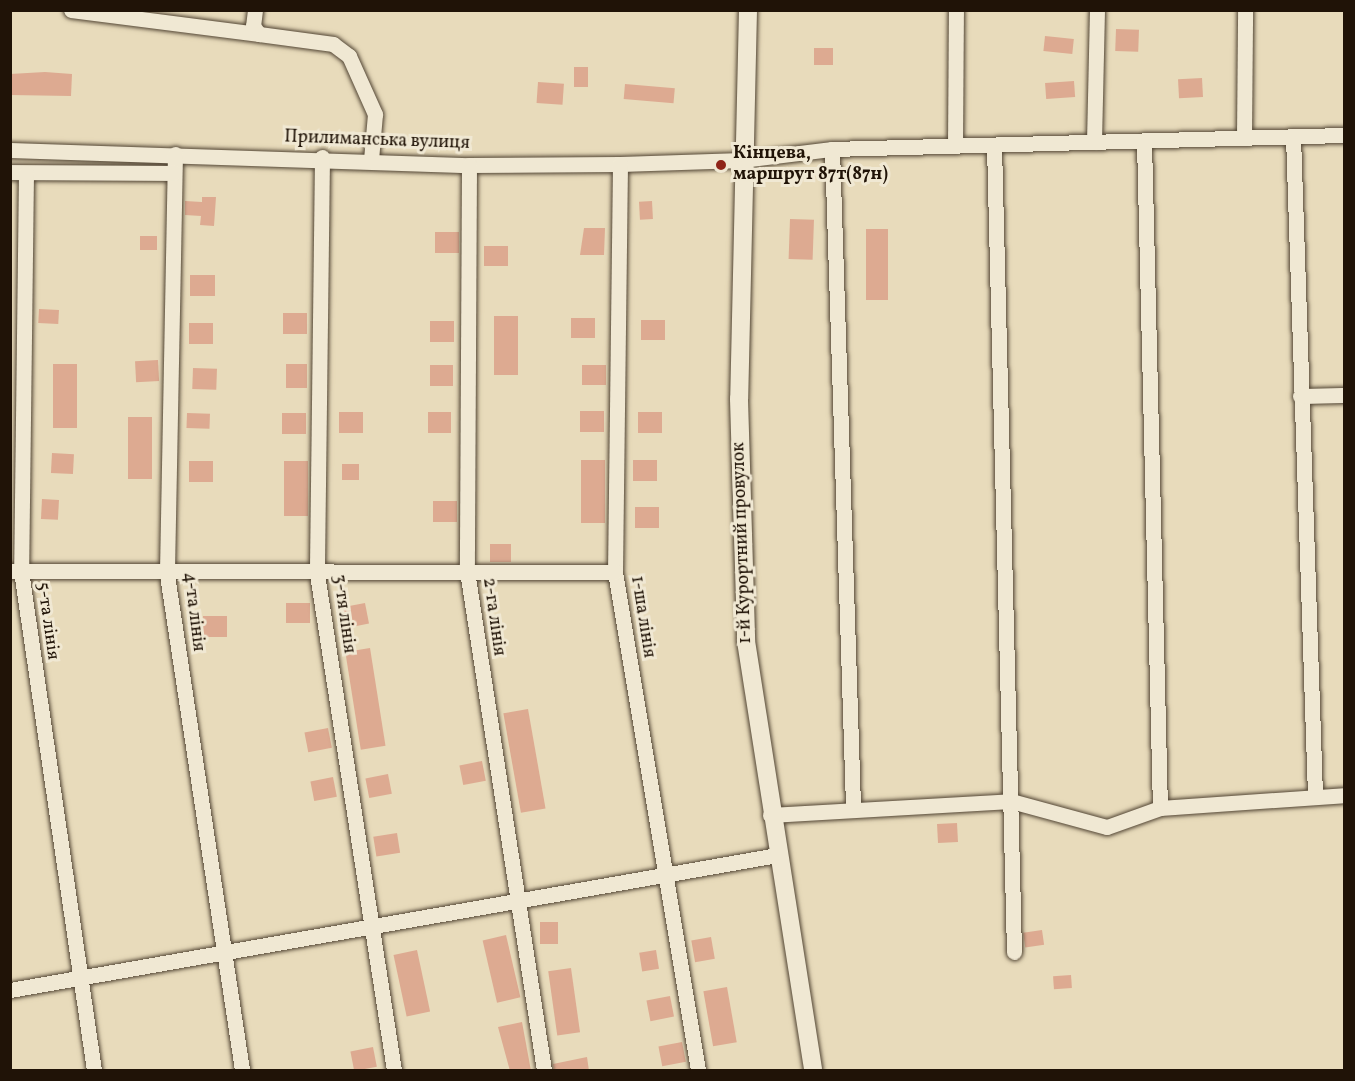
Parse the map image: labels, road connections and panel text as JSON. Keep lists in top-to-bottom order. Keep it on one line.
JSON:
{"streets":{"street":["Прилиманська вулиця","1-й Курортний провулок","4-та лінія","3-тя лінія","2-га лінія","1-ша лінія","5-та лінія"]},"crossings":[["Прилиманська вулиця","1-й Курортний провулок"],["Прилиманська вулиця","4-та лінія"],["Прилиманська вулиця","3-тя лінія"],["Прилиманська вулиця","2-га лінія"],["Прилиманська вулиця","1-ша лінія"]],"places":["Кінцева, маршрут 87т(87н)"]}
